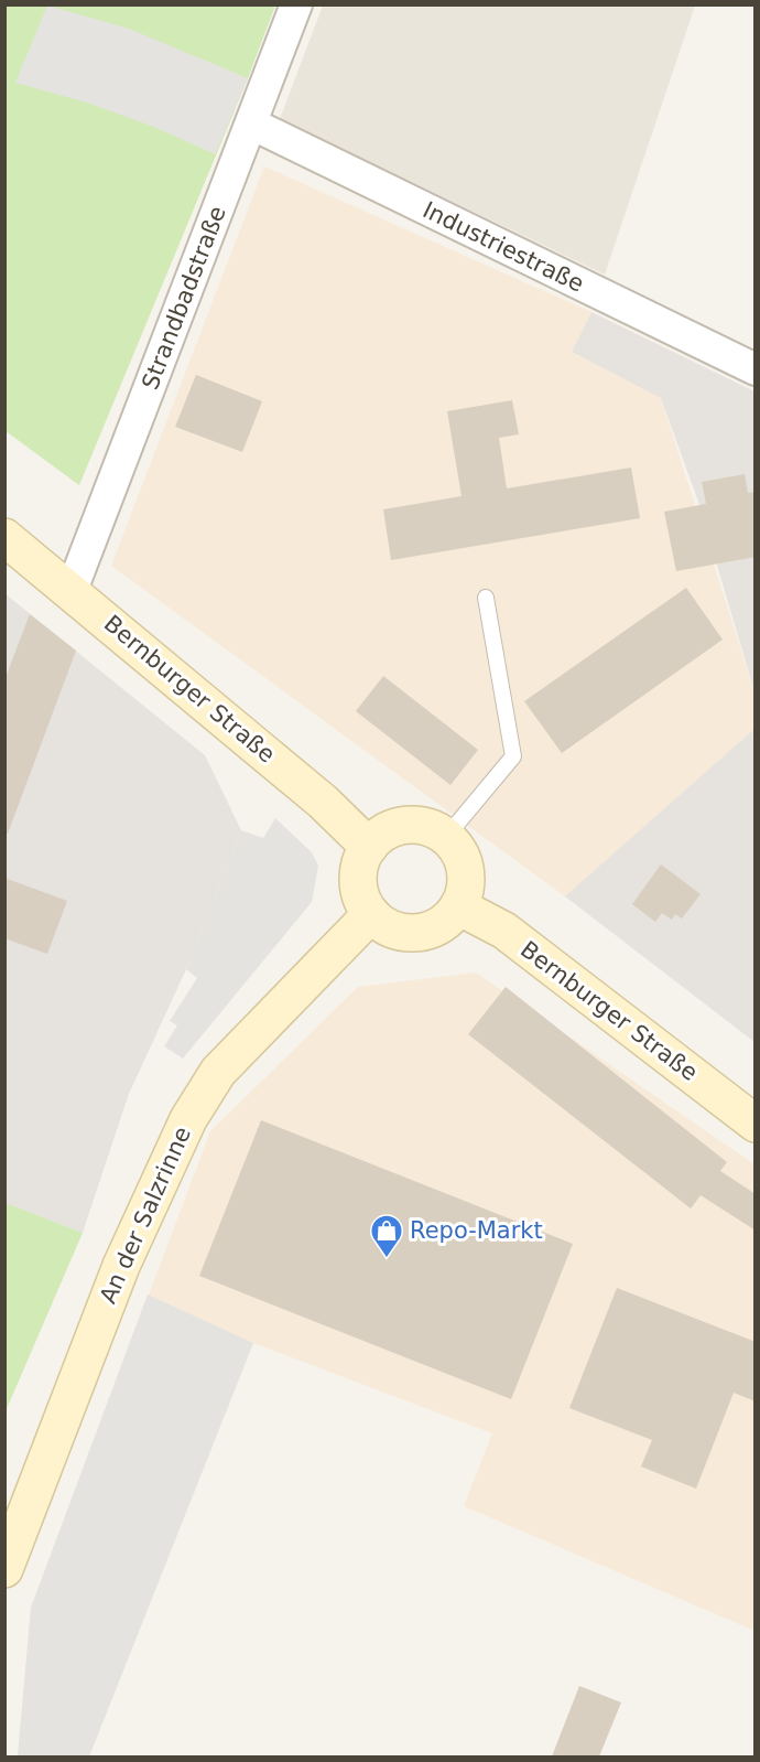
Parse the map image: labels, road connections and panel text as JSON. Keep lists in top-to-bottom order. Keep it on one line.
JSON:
{"streets":{"main road":["Bernburger Straße","An der Salzrinne"],"street":["Industriestraße","Strandbadstraße"]},"crossings":[["Industriestraße","Strandbadstraße"],["Strandbadstraße","Bernburger Straße"],["Bernburger Straße","An der Salzrinne"]],"places":{"shop":["Repo-Markt"]}}
